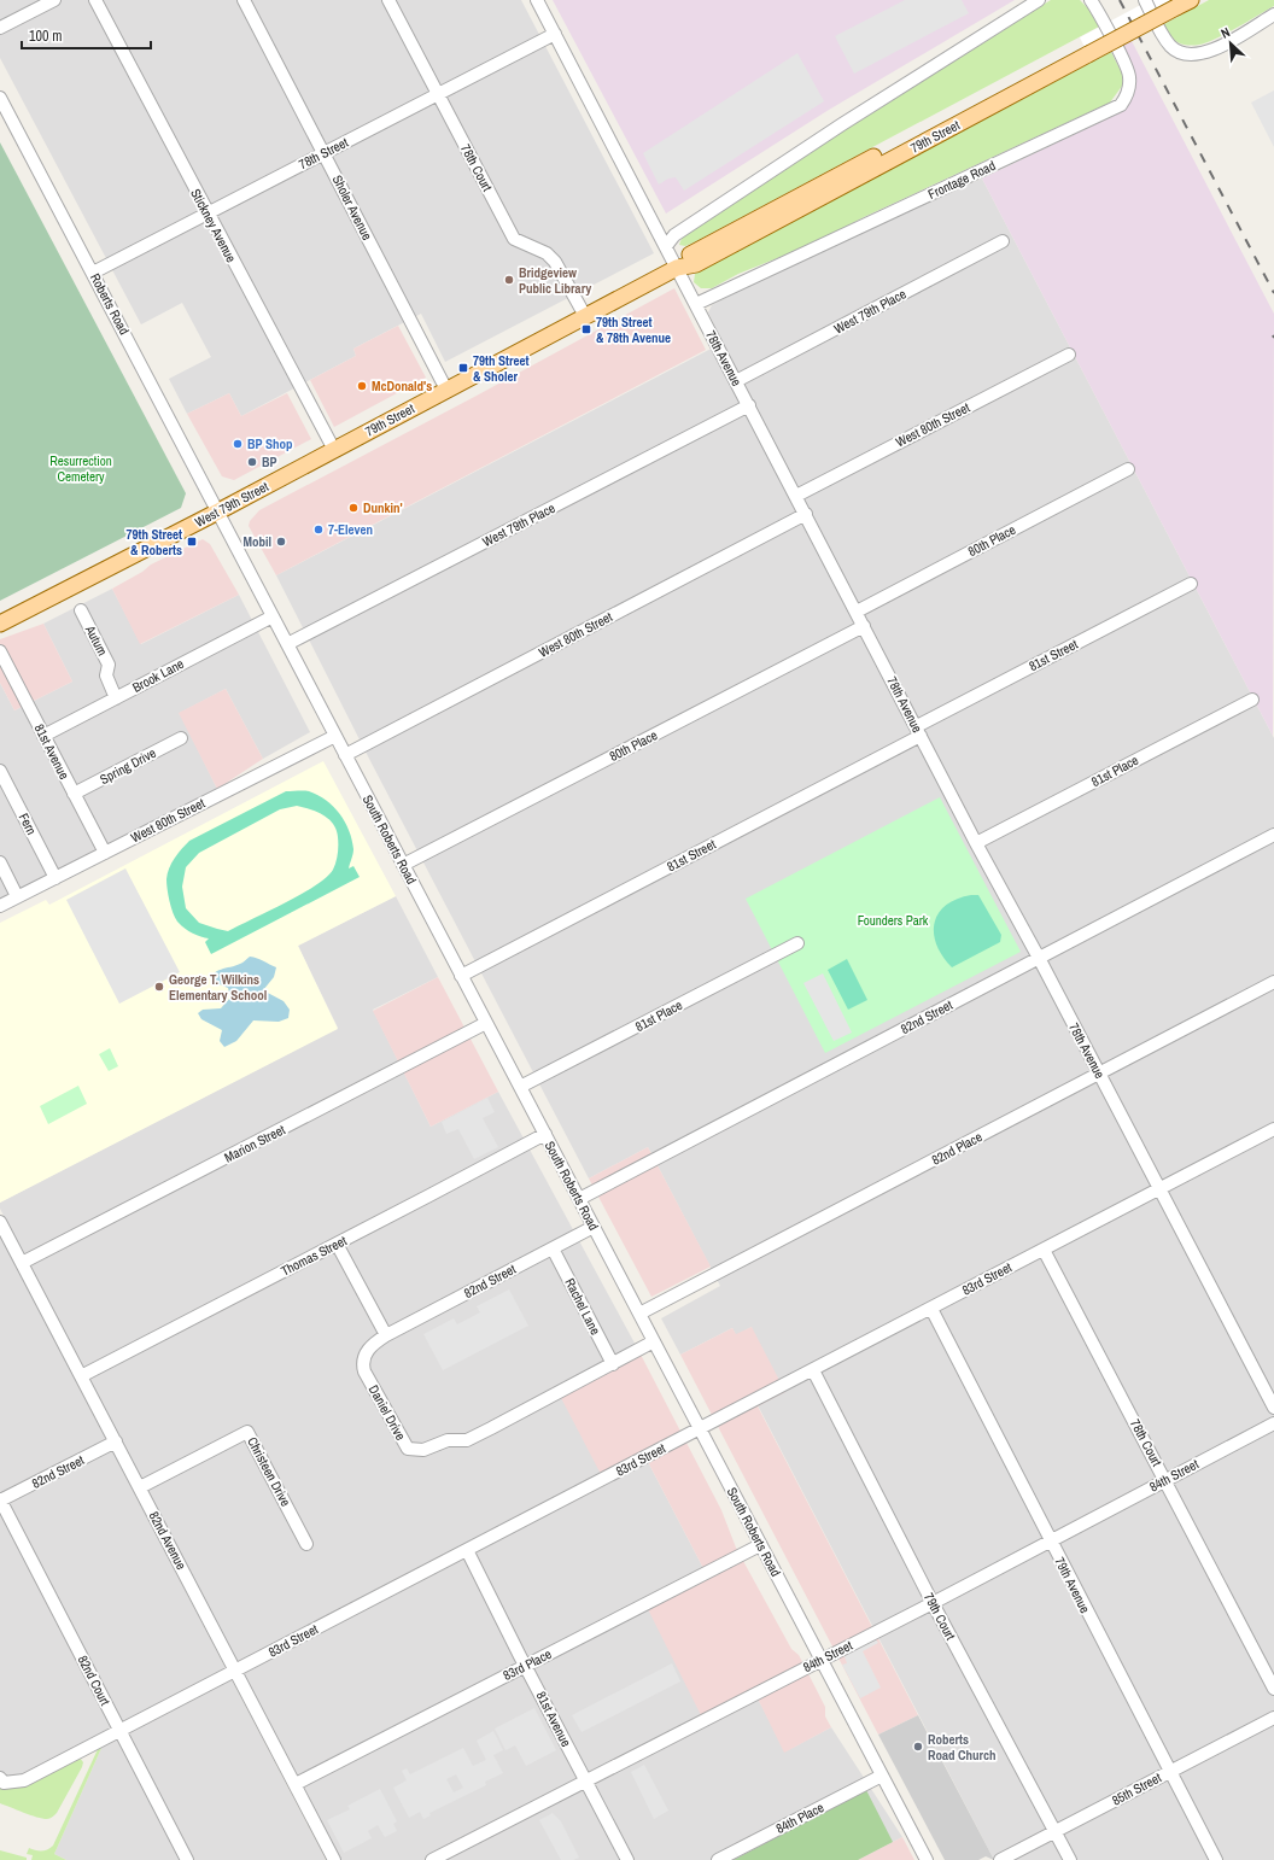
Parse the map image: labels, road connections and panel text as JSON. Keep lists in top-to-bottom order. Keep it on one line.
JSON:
{"streets":{"main road":["79th Street","West 79th Street"],"street":["78th Street","78th Court","Frontage Road","Sholer Avenue","Stickney Avenue","Roberts Road","West 79th Place","78th Avenue","West 80th Street","80th Place","Autum","81st Street","Brook Lane","81st Avenue","Spring Drive","81st Place","Fern","South Roberts Road","82nd Street","Marion Street","82nd Place","Thomas Street","83rd Street","Rachel Lane","Daniel Drive","Christeen Drive","84th Street","82nd Avenue","79th Avenue","79th Court","83rd Place","82nd Court","85th Street","84th Place"]},"crossings":[["79th Street","78th Court"],["79th Street","Sholer Avenue"],["79th Street","Stickney Avenue"],["79th Street","78th Avenue"],["79th Street","West 79th Street"],["78th Street","78th Court"],["78th Street","Sholer Avenue"],["78th Street","Stickney Avenue"],["78th Street","Roberts Road"],["78th Street","78th Avenue"],["78th Court","83rd Street"],["78th Court","84th Street"],["Frontage Road","78th Avenue"],["Stickney Avenue","West 79th Street"],["Roberts Road","West 79th Street"],["Roberts Road","South Roberts Road"],["West 79th Place","78th Avenue"],["West 79th Place","South Roberts Road"],["78th Avenue","West 80th Street"],["78th Avenue","80th Place"],["78th Avenue","81st Street"],["78th Avenue","81st Place"],["78th Avenue","82nd Street"],["78th Avenue","82nd Place"],["78th Avenue","83rd Street"],["West 80th Street","81st Avenue"],["West 80th Street","Fern"],["West 80th Street","South Roberts Road"],["West 79th Street","South Roberts Road"],["80th Place","South Roberts Road"],["Autum","Brook Lane"],["81st Street","South Roberts Road"],["Brook Lane","81st Avenue"],["Brook Lane","South Roberts Road"],["81st Avenue","Spring Drive"],["81st Avenue","83rd Street"],["81st Avenue","84th Street"],["81st Avenue","83rd Place"],["81st Place","South Roberts Road"],["South Roberts Road","82nd Street"],["South Roberts Road","Marion Street"],["South Roberts Road","82nd Place"],["South Roberts Road","Thomas Street"],["South Roberts Road","83rd Street"],["South Roberts Road","Daniel Drive"],["South Roberts Road","84th Street"],["South Roberts Road","83rd Place"],["South Roberts Road","84th Place"],["82nd Street","Rachel Lane"],["82nd Street","Daniel Drive"],["82nd Street","82nd Avenue"],["82nd Street","82nd Court"],["Marion Street","82nd Avenue"],["Thomas Street","82nd Avenue"],["83rd Street","82nd Avenue"],["83rd Street","79th Avenue"],["83rd Street","79th Court"],["83rd Street","82nd Court"],["Rachel Lane","Daniel Drive"],["Christeen Drive","82nd Avenue"],["84th Street","79th Avenue"],["84th Street","79th Court"],["82nd Avenue","83rd Place"],["79th Avenue","85th Street"],["79th Court","85th Street"]],"parks":["Resurrection Cemetery","Founders Park"],"places":{"other":["Bridgeview Public Library","McDonald's","BP Shop","BP","Dunkin'","7-Eleven","Mobil","George T. Wilkins Elementary School","Roberts Road Church"],"transit":["79th Street & 78th Avenue","79th Street & Sholer","79th Street & Roberts"]},"scale_bar":"100 m","north":"top left"}
